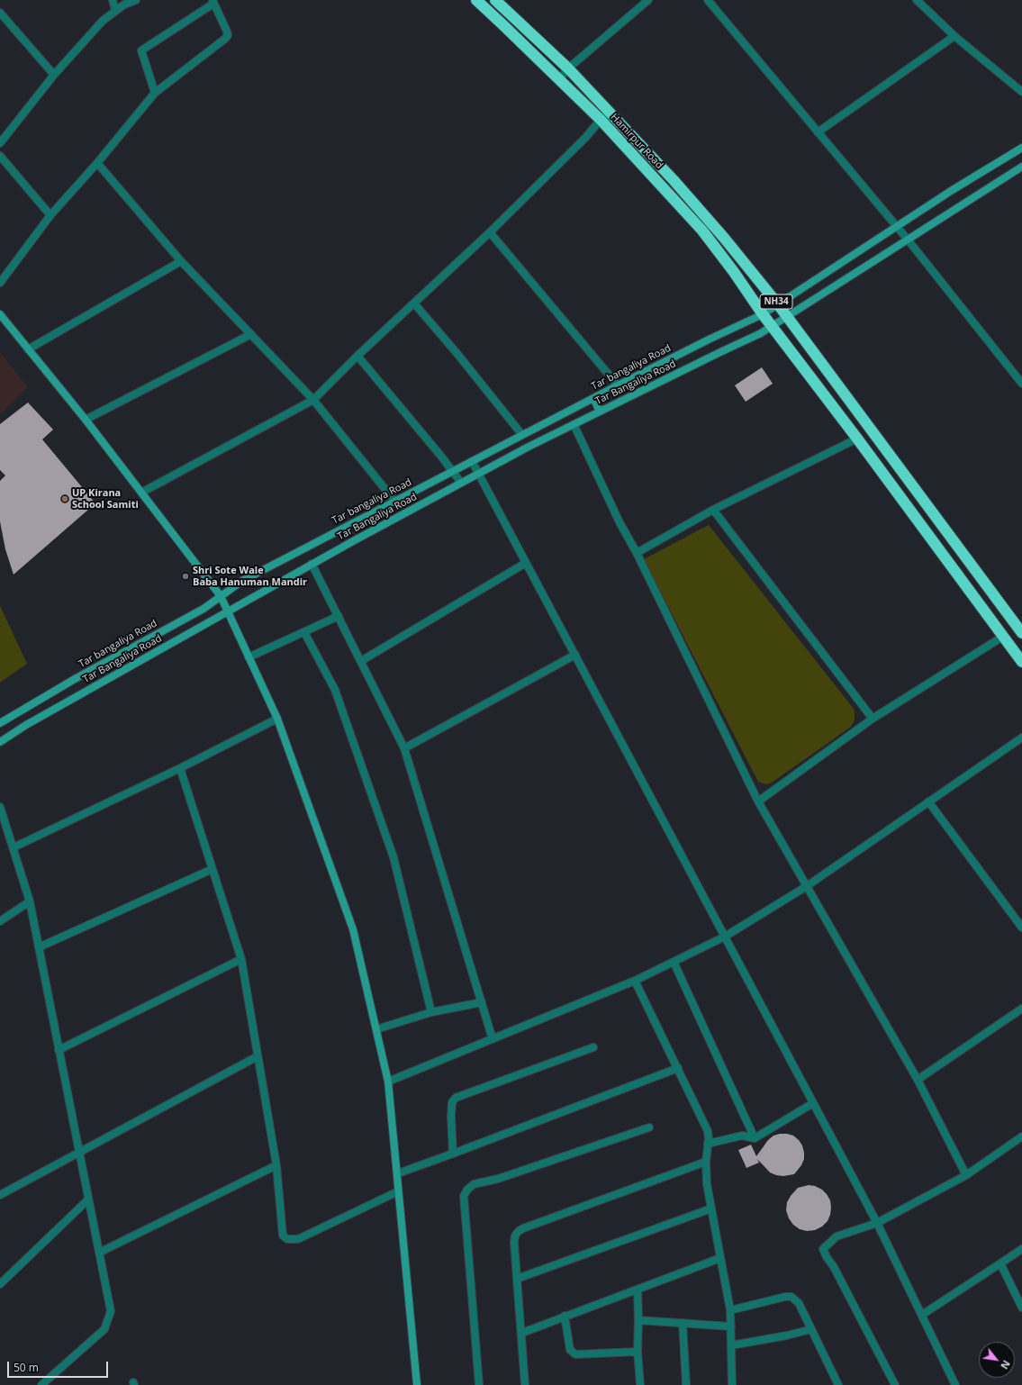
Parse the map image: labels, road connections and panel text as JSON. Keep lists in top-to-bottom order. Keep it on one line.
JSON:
{"streets":{"highway":["Hamirpur Road","NH34"],"street":["Tar bangaliya Road","Tar Bangaliya Road"]},"crossings":[["Hamirpur Road","NH34"],["Hamirpur Road","Tar bangaliya Road"],["NH34","Tar bangaliya Road"],["NH34","Tar Bangaliya Road"]],"places":["UP Kirana School Samiti","Shri Sote Wale Baba Hanuman Mandir"],"scale_bar":"50 m","north":"bottom right"}
